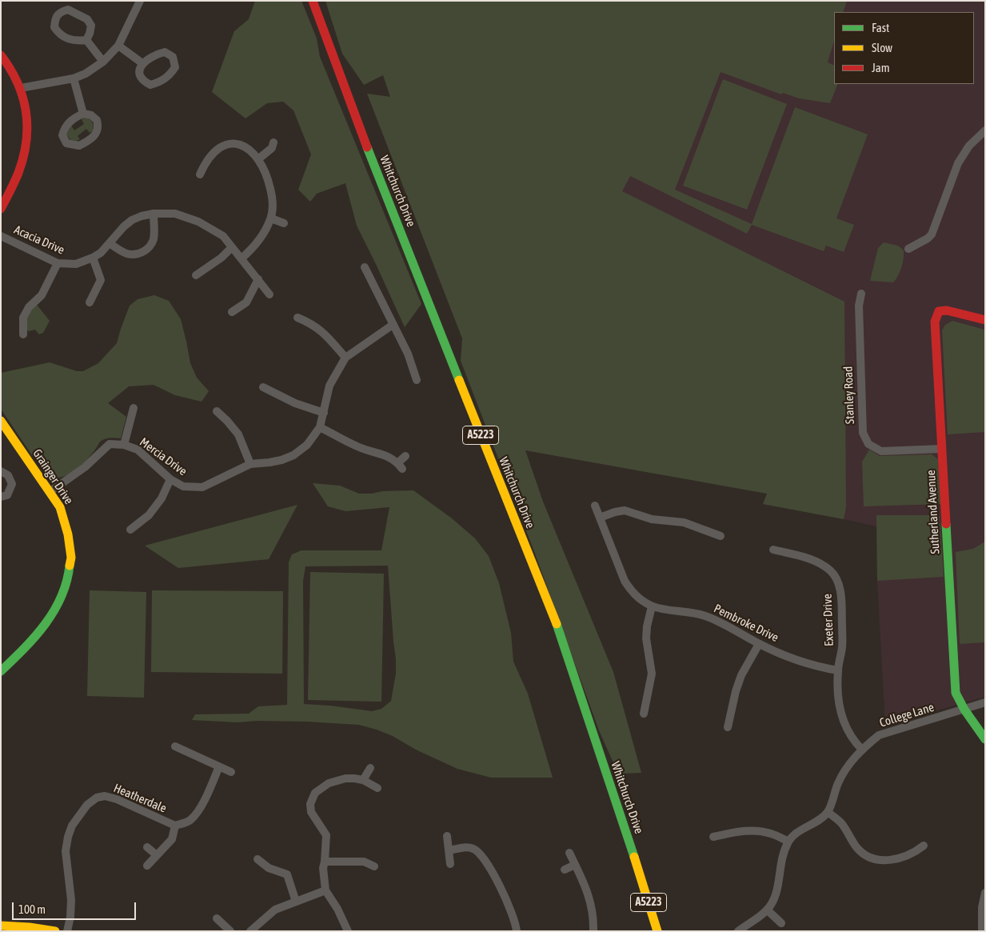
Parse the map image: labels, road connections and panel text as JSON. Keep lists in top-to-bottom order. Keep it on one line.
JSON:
{"streets":{"street":["Whitchurch Drive","Acacia Drive","Stanley Road","A5223","Mercia Drive","Grainger Drive","Sutherland Avenue","Exeter Drive","Pembroke Drive","College Lane","Heatherdale"]},"crossings":[["Stanley Road","Sutherland Avenue"],["Mercia Drive","Grainger Drive"],["Sutherland Avenue","College Lane"],["Exeter Drive","Pembroke Drive"],["Exeter Drive","College Lane"]],"legend":["Fast","Slow","Jam"],"scale_bar":"100 m"}
